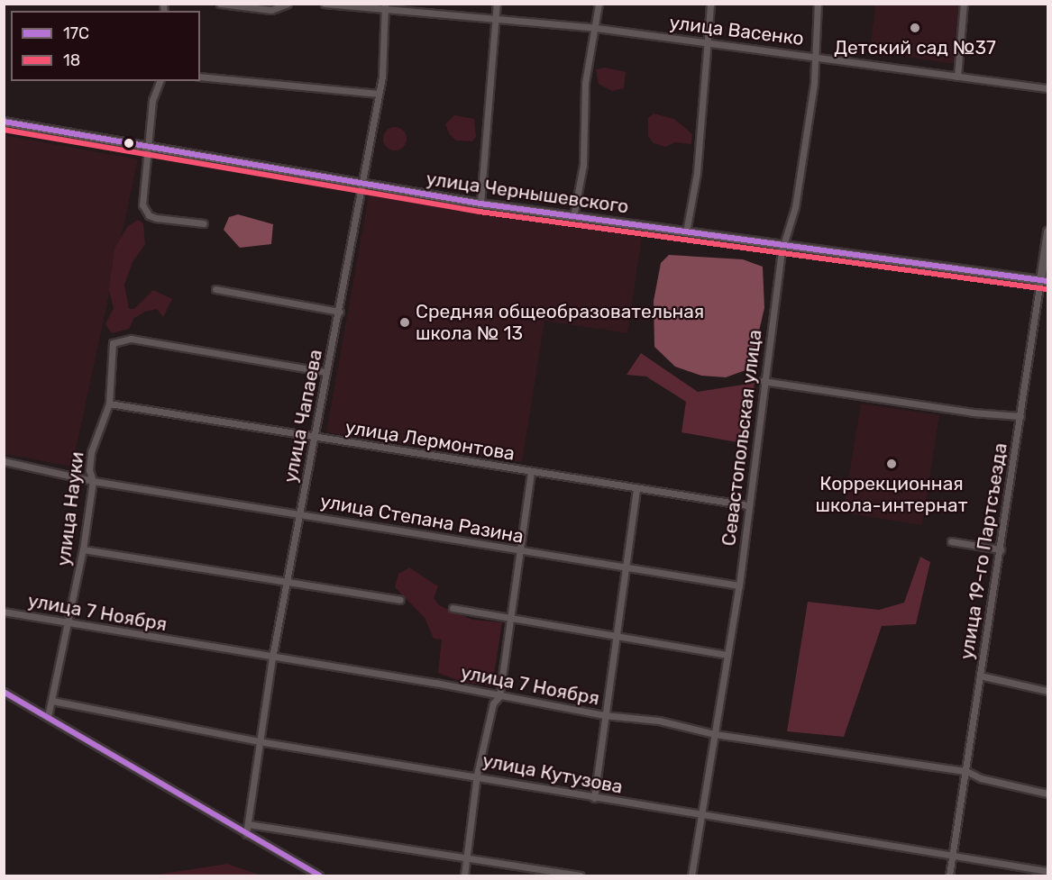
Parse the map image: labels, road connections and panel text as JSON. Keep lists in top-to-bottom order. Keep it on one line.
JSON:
{"streets":{"street":["улица Васенко","улица Чернышевского","улица Чапаева","Севастопольская улица","улица Лермонтова","улица Науки","улица Степана Разина","улица 19-го Партсъезда","улица 7 Ноября","улица Кутузова"]},"crossings":[["улица Васенко","улица Чапаева"],["улица Васенко","Севастопольская улица"],["улица Чернышевского","улица Чапаева"],["улица Чернышевского","Севастопольская улица"],["улица Чернышевского","улица 19-го Партсъезда"],["улица Чапаева","улица Лермонтова"],["улица Чапаева","улица Науки"],["улица Чапаева","улица Степана Разина"],["улица Чапаева","улица 7 Ноября"],["улица Чапаева","улица Кутузова"],["Севастопольская улица","улица Лермонтова"],["Севастопольская улица","улица Степана Разина"],["Севастопольская улица","улица 7 Ноября"],["Севастопольская улица","улица Кутузова"],["улица Лермонтова","улица Науки"],["улица Науки","улица Степана Разина"],["улица Науки","улица 7 Ноября"],["улица Науки","улица Кутузова"],["улица 19-го Партсъезда","улица 7 Ноября"],["улица 19-го Партсъезда","улица Кутузова"]],"places":["Детский сад №37","Средняя общеобразовательная школа № 13","Коррекционная школа-интернат"],"lines":["transit line 17С","transit line 18"],"legend":["17С","18"]}
